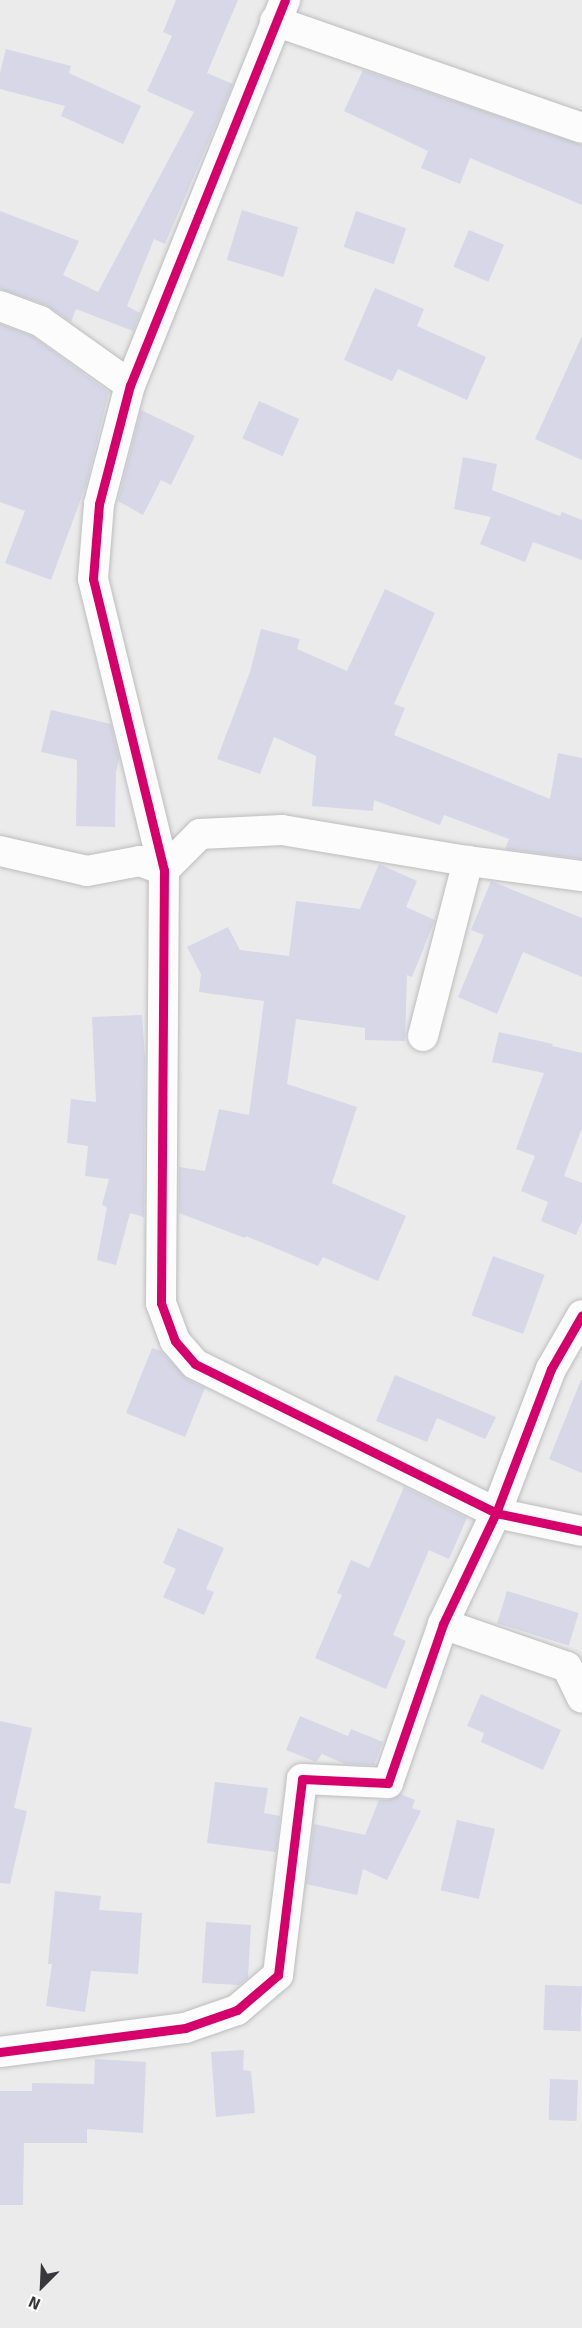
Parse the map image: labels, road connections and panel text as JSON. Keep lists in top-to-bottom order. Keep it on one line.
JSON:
{"north":"bottom left"}
